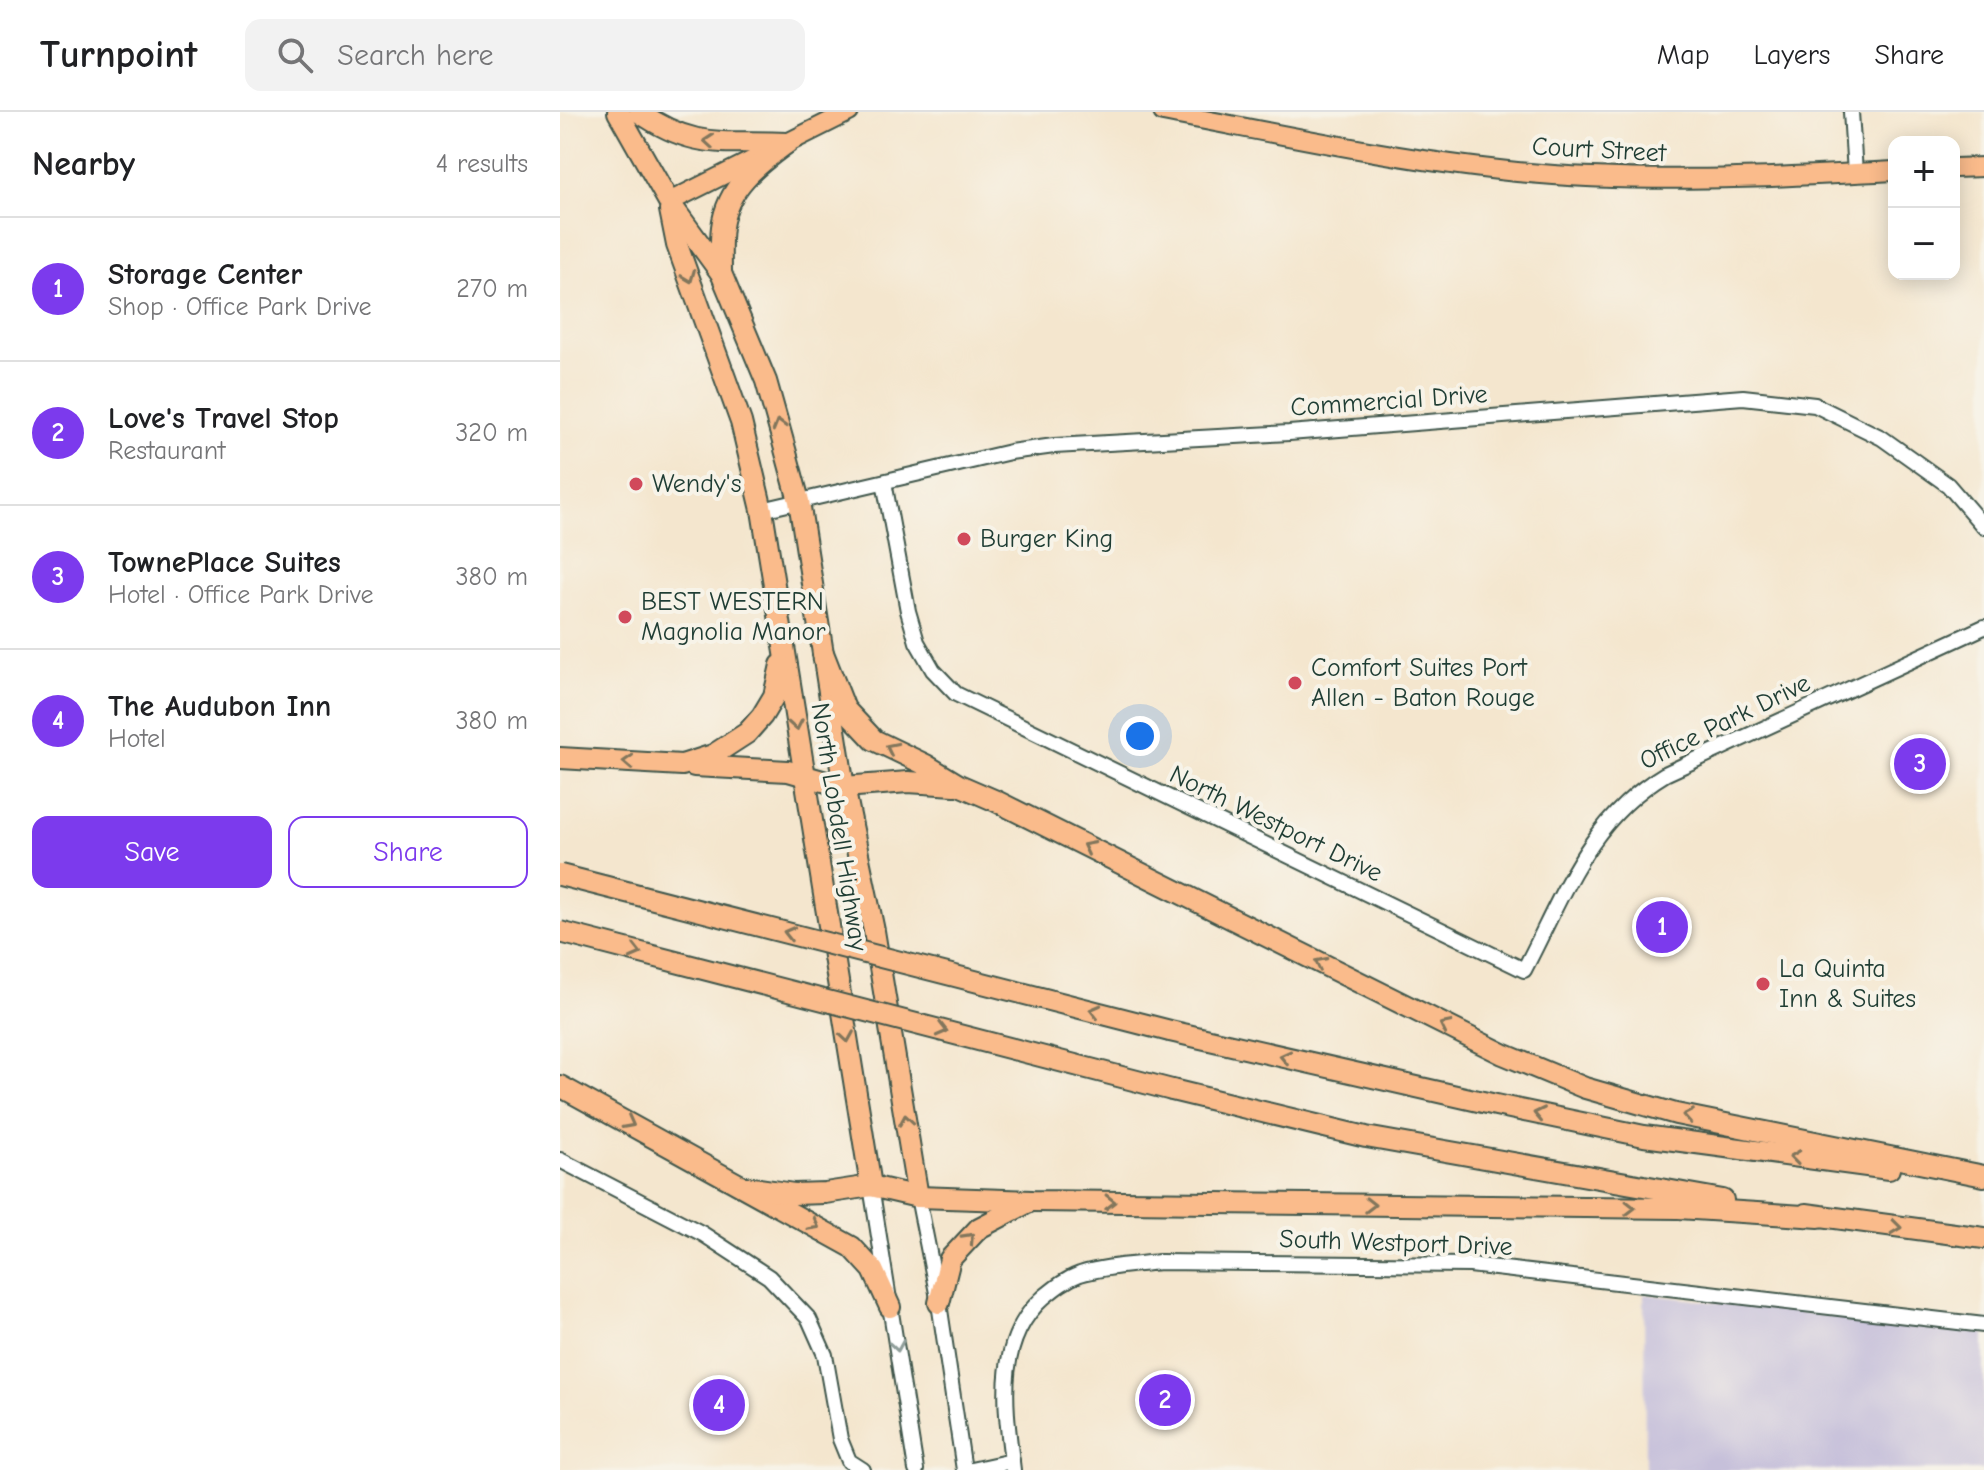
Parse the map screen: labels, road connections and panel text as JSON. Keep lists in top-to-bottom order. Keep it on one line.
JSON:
{"streets":{"highway":["North Lobdell Highway"],"main road":["Court Street"],"street":["Commercial Drive","Office Park Drive","North Westport Drive","South Westport Drive"]},"crossings":[["Commercial Drive","North Westport Drive"],["Commercial Drive","North Lobdell Highway"],["Office Park Drive","North Westport Drive"]],"places":["Wendy's","Burger King","BEST WESTERN Magnolia Manor","Comfort Suites Port Allen - Baton Rouge","La Quinta Inn & Suites"],"page":{"header":"Turnpoint","search":"Search here","nav":["Map","Layers","Share"],"heading":["Nearby","4 results"],"map_buttons":["+","−"],"list":[{"mark":"1","name":"Storage Center","note":"Shop · Office Park Drive","value":"270 m"},{"mark":"2","name":"Love's Travel Stop","note":"Restaurant","value":"320 m"},{"mark":"3","name":"TownePlace Suites","note":"Hotel · Office Park Drive","value":"380 m"},{"mark":"4","name":"The Audubon Inn","note":"Hotel","value":"380 m"}],"pins":["3","1","2","4"],"buttons":["Save","Share"]}}
